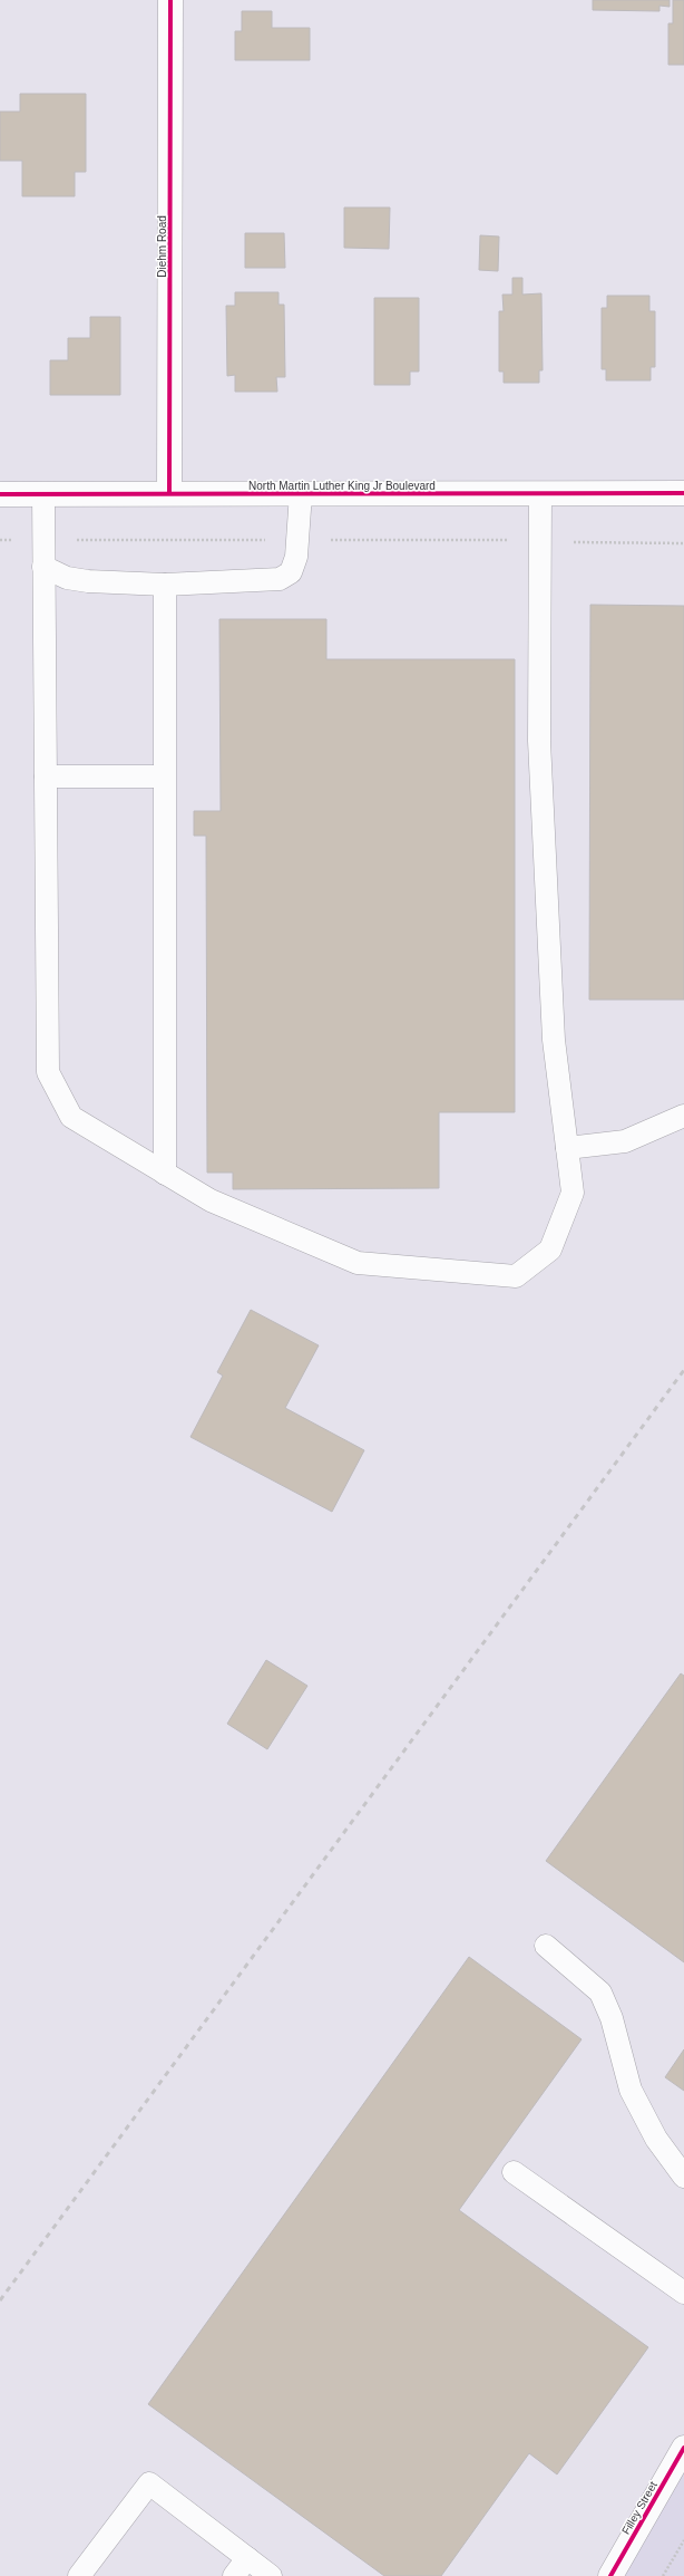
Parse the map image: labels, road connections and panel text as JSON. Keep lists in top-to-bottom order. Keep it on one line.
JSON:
{"streets":{"street":["Diehm Road","North Martin Luther King Jr Boulevard","Filley Street"]},"crossings":[["Diehm Road","North Martin Luther King Jr Boulevard"]]}
